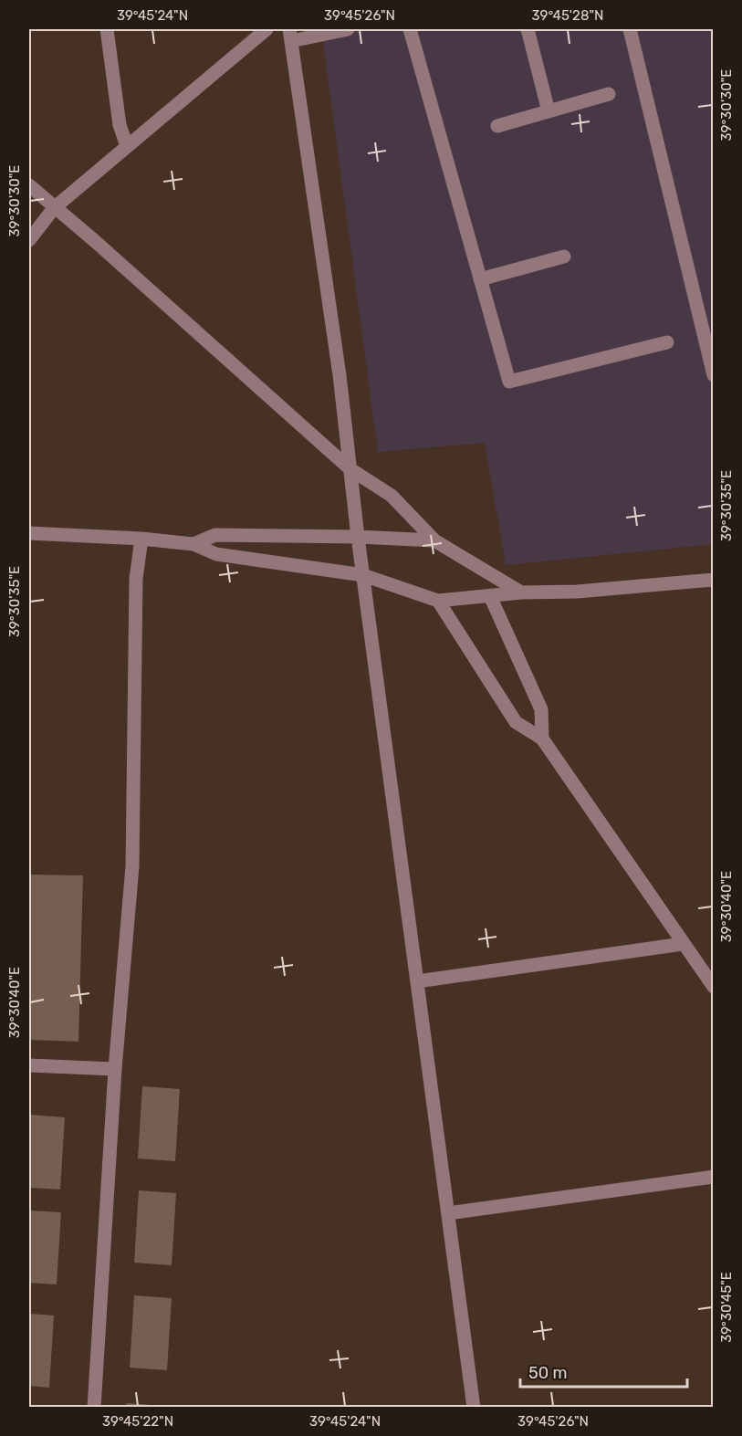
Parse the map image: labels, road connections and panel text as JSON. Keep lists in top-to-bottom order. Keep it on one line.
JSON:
{"scale_bar":"50 m","coordinates":["39°45'24\"N","39°45'26\"N","39°45'28\"N","39°30'30\"E","39°30'35\"E","39°30'40\"E","39°30'45\"E","39°45'22\"N"]}
